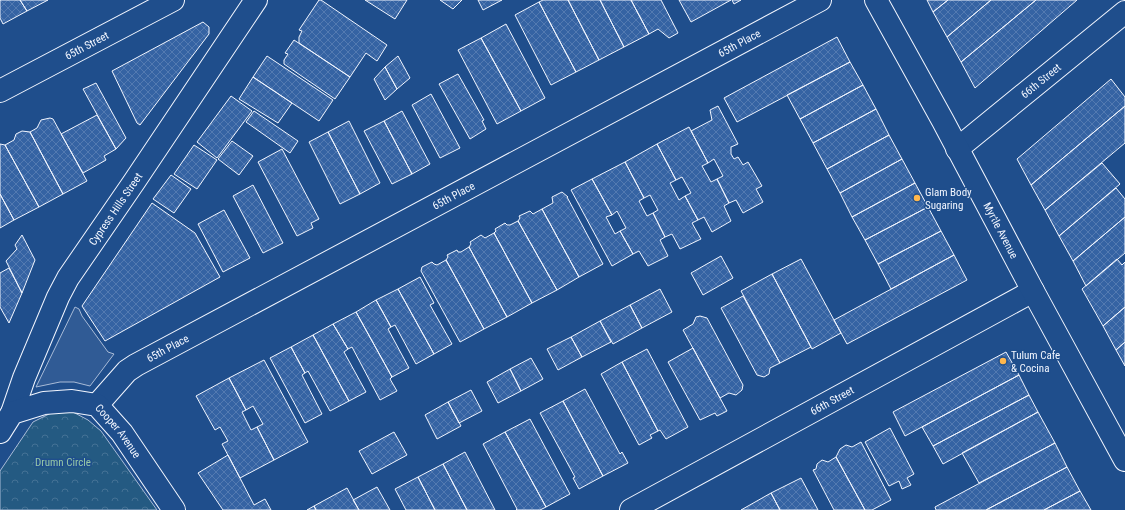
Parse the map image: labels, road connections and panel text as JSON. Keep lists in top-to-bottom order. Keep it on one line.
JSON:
{"streets":{"street":["65th Place","65th Street","66th Street","Cypress Hills Street","Myrtle Avenue","Cooper Avenue"]},"crossings":[["65th Place","Cooper Avenue"],["66th Street","Myrtle Avenue"],["Cypress Hills Street","Cooper Avenue"]],"parks":["Drumn Circle"],"places":["Glam Body Sugaring","Tulum Cafe & Cocina"]}
